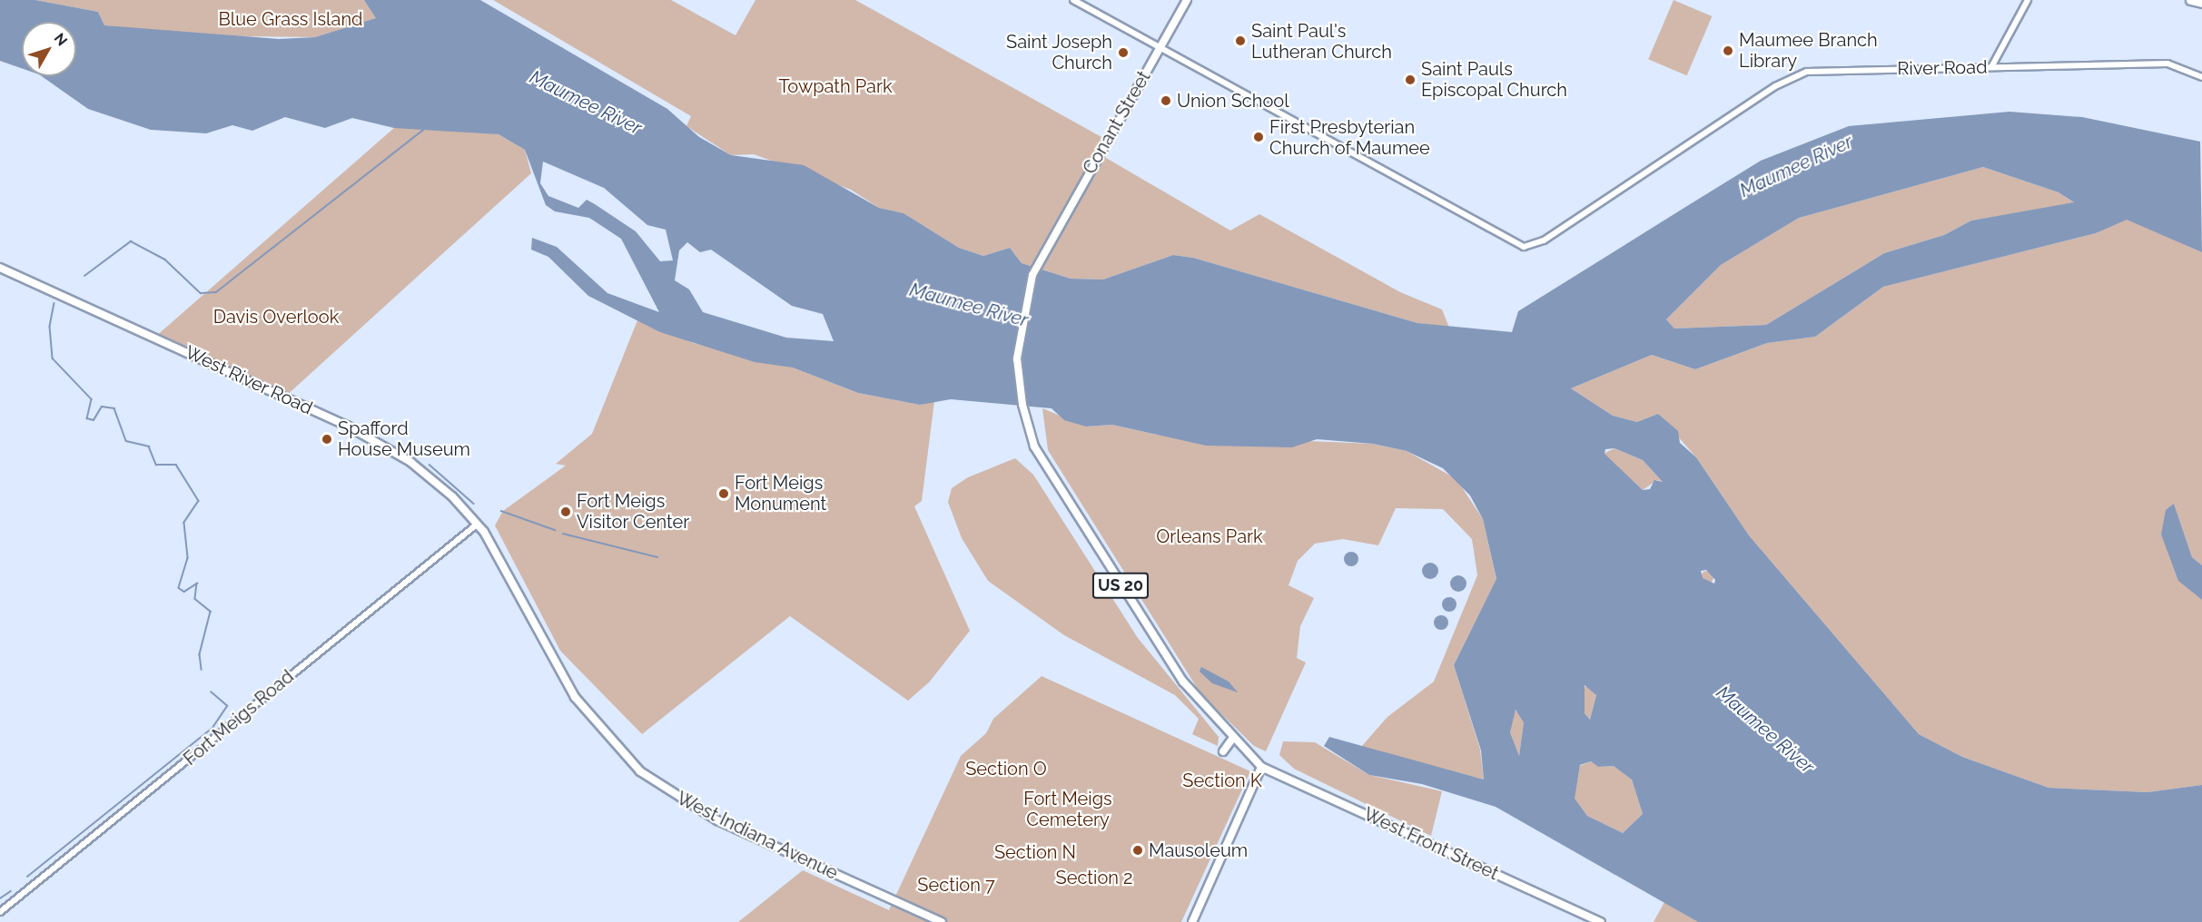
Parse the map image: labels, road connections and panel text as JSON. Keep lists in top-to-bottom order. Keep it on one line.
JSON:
{"streets":{"main road":["Conant Street","West River Road","US 20","West Indiana Avenue","West Front Street"],"street":["River Road","Fort Meigs Road"]},"crossings":[["River Road","Conant Street"],["Conant Street","US 20"],["West River Road","Fort Meigs Road"],["West River Road","West Indiana Avenue"],["US 20","West Front Street"],["Fort Meigs Road","West Indiana Avenue"]],"water":["Maumee River"],"parks":["Blue Grass Island","Towpath Park","Davis Overlook","Orleans Park","Section O","Section K","Fort Meigs Cemetery","Section N","Section 2","Section 7"],"places":["Saint Paul's Lutheran Church","Maumee Branch Library","Saint Joseph Church","Saint Pauls Episcopal Church","Union School","First Presbyterian Church of Maumee","Spafford House Museum","Fort Meigs Monument","Fort Meigs Visitor Center","Mausoleum"],"north":"top right"}
